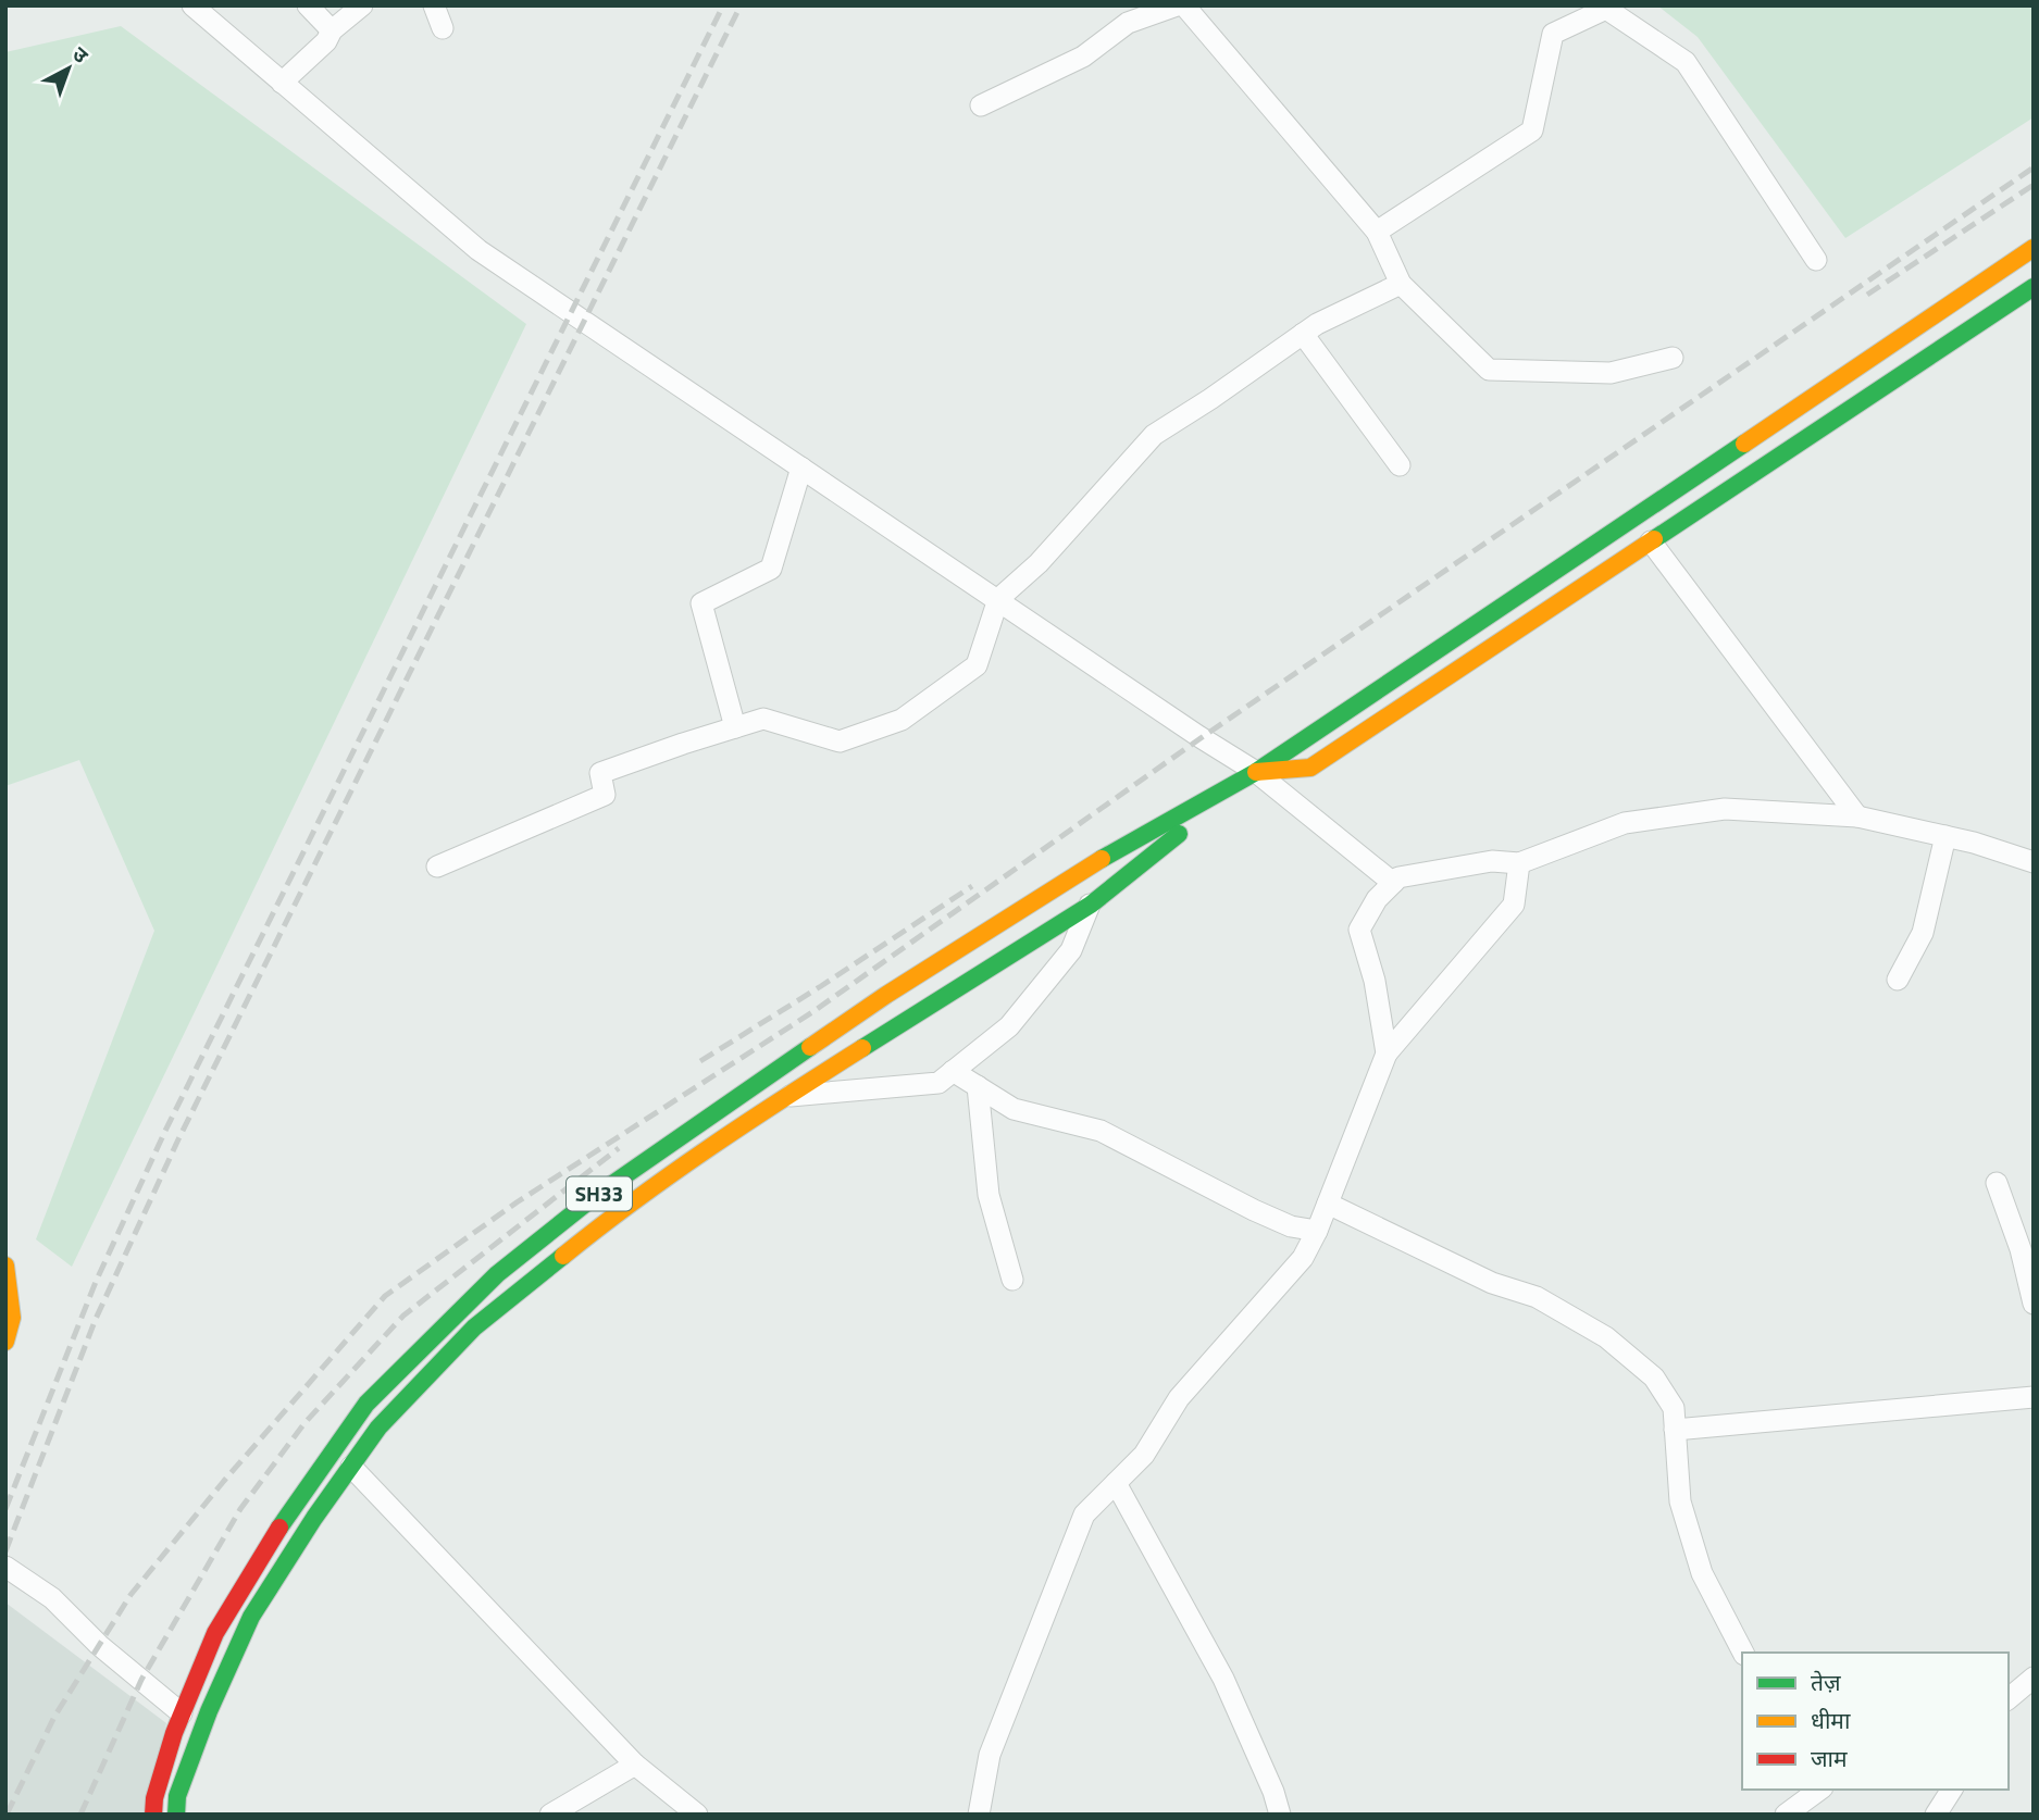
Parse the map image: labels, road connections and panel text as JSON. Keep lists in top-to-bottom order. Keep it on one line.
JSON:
{"streets":{"main road":["SH33"]},"legend":["तेज़","धीमा","जाम"],"north":"top right"}
